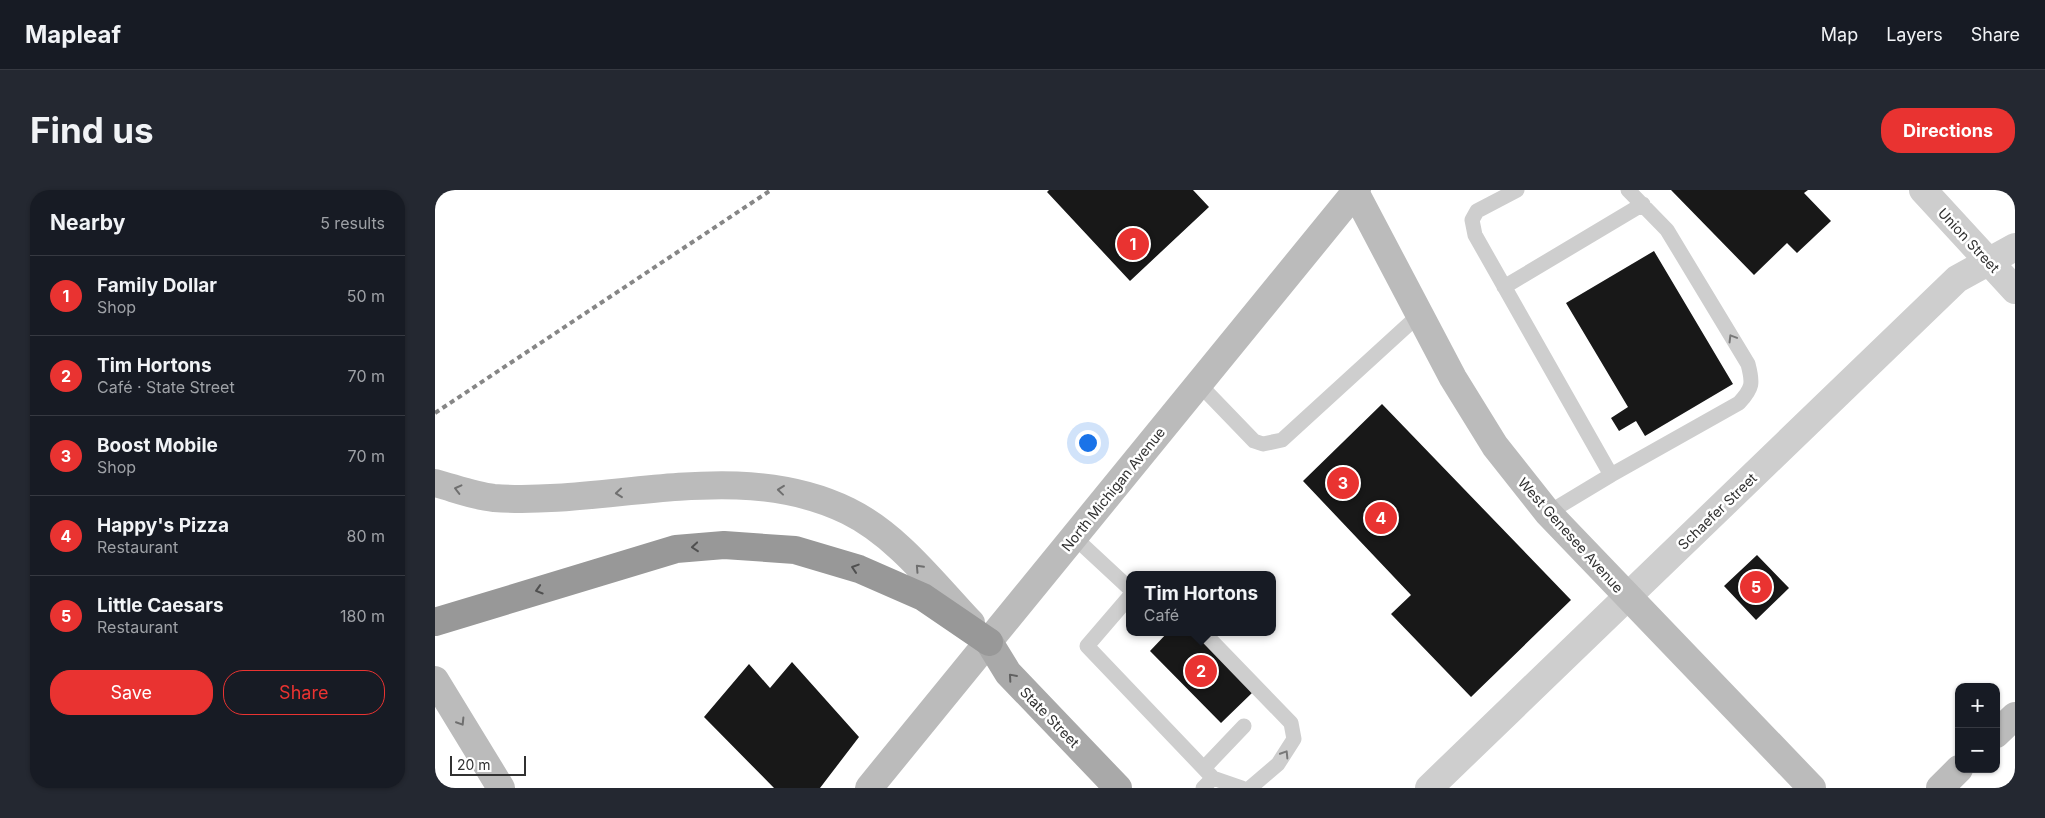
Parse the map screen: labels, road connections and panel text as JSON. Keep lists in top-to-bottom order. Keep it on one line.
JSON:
{"streets":{"main road":["North Michigan Avenue","West Genesee Avenue","State Street"],"street":["Union Street","Schaefer Street"]},"crossings":[["Union Street","Schaefer Street"],["North Michigan Avenue","West Genesee Avenue"],["North Michigan Avenue","State Street"],["Schaefer Street","West Genesee Avenue"]],"one_way":["State Street"],"scale_bar":"20 m","page":{"header":"Mapleaf","nav":["Map","Layers","Share"],"buttons":["Directions",["Save","Share"]],"title":"Find us","heading":["Nearby","5 results"],"pins":["1","3","4","5","2"],"list":[{"mark":"1","name":"Family Dollar","note":"Shop","value":"50 m"},{"mark":"2","name":"Tim Hortons","note":"Café · State Street","value":"70 m"},{"mark":"3","name":"Boost Mobile","note":"Shop","value":"70 m"},{"mark":"4","name":"Happy's Pizza","note":"Restaurant","value":"80 m"},{"mark":"5","name":"Little Caesars","note":"Restaurant","value":"180 m"}],"popup":["Tim Hortons","Café"],"map_buttons":["+","−"],"scale":"20 m"}}
